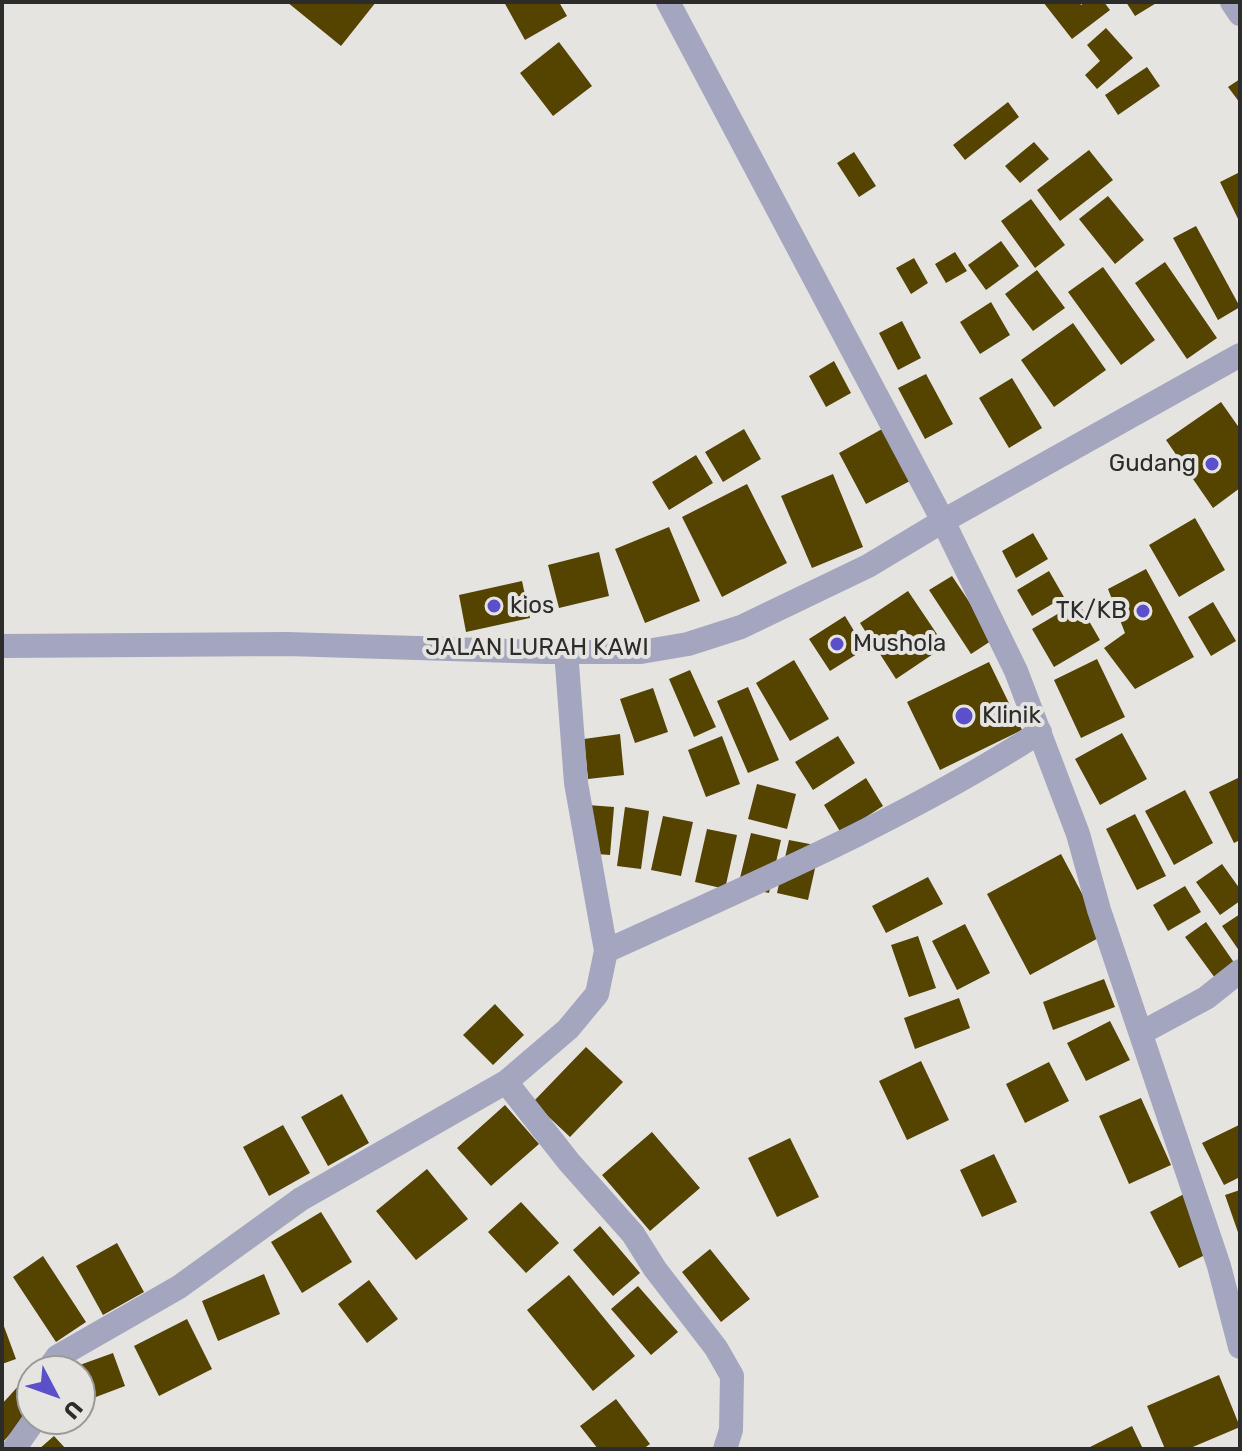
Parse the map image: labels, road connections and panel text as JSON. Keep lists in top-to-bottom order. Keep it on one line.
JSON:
{"streets":{"street":["JALAN LURAH KAWI"]},"places":["Gudang","kios","TK/KB","Mushola","Klinik"],"north":"bottom right"}
